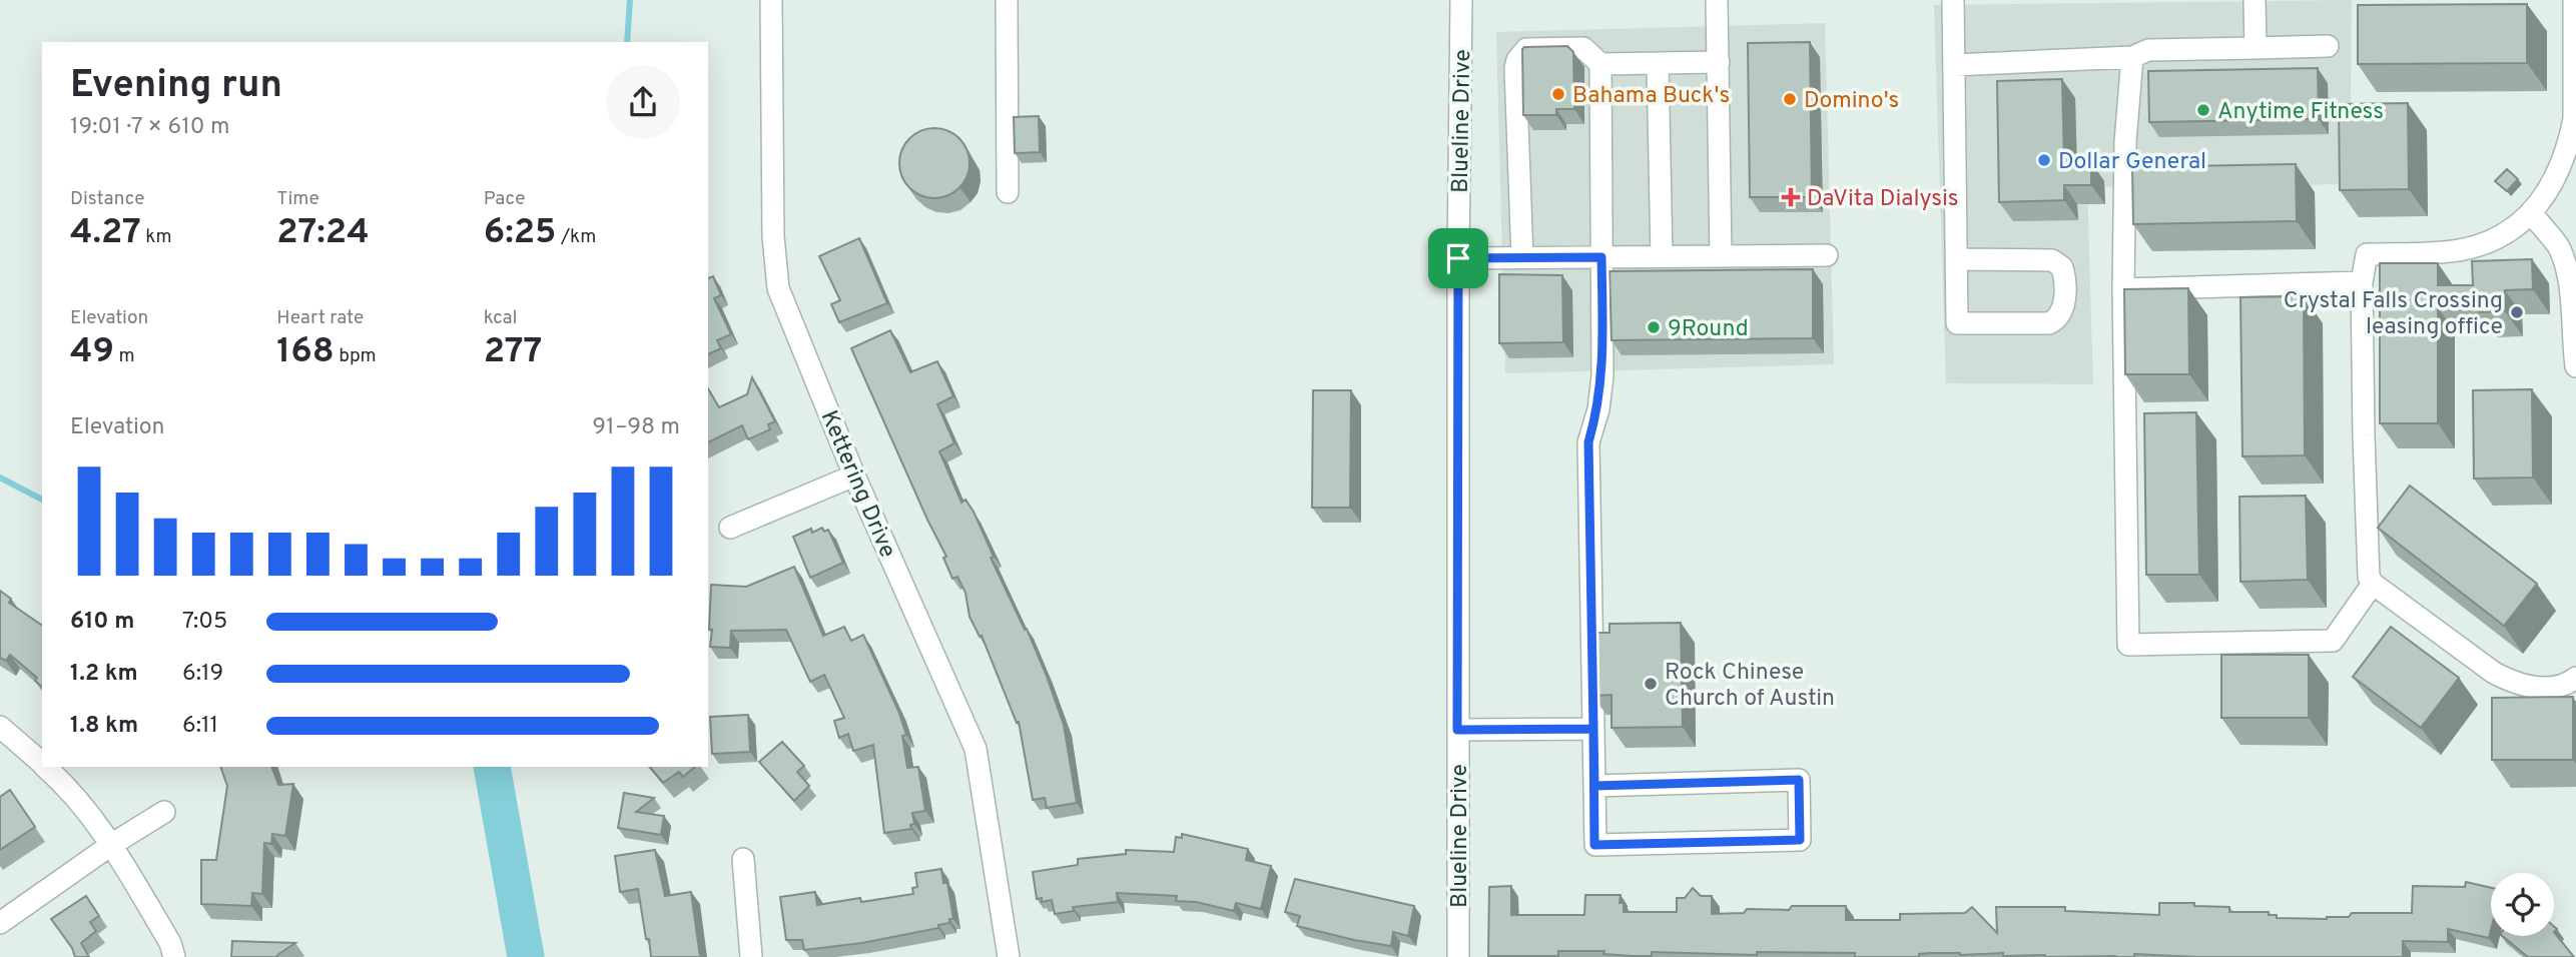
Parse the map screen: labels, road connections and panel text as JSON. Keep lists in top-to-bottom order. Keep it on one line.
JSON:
{"streets":{"street":["Blueline Drive","Kettering Drive"]},"places":{"other":["Bahama Buck's","Domino's","Anytime Fitness","Dollar General","Crystal Falls Crossing leasing office","9Round","Rock Chinese Church of Austin"],"health":["DaVita Dialysis"]},"page":{"heading":["Evening run","19:01 · 7 × 610 m"],"stats":[["Distance","4.27 km"],["Time","27:24"],["Pace","6:25 /km"],["Elevation","49 m"],["Heart rate","168 bpm"],["kcal","277"]],"chart":["Elevation","91–98 m"],"list":[{"name":"610 m","note":"7:05"},{"name":"1.2 km","note":"6:19"},{"name":"1.8 km","note":"6:11"}]}}
